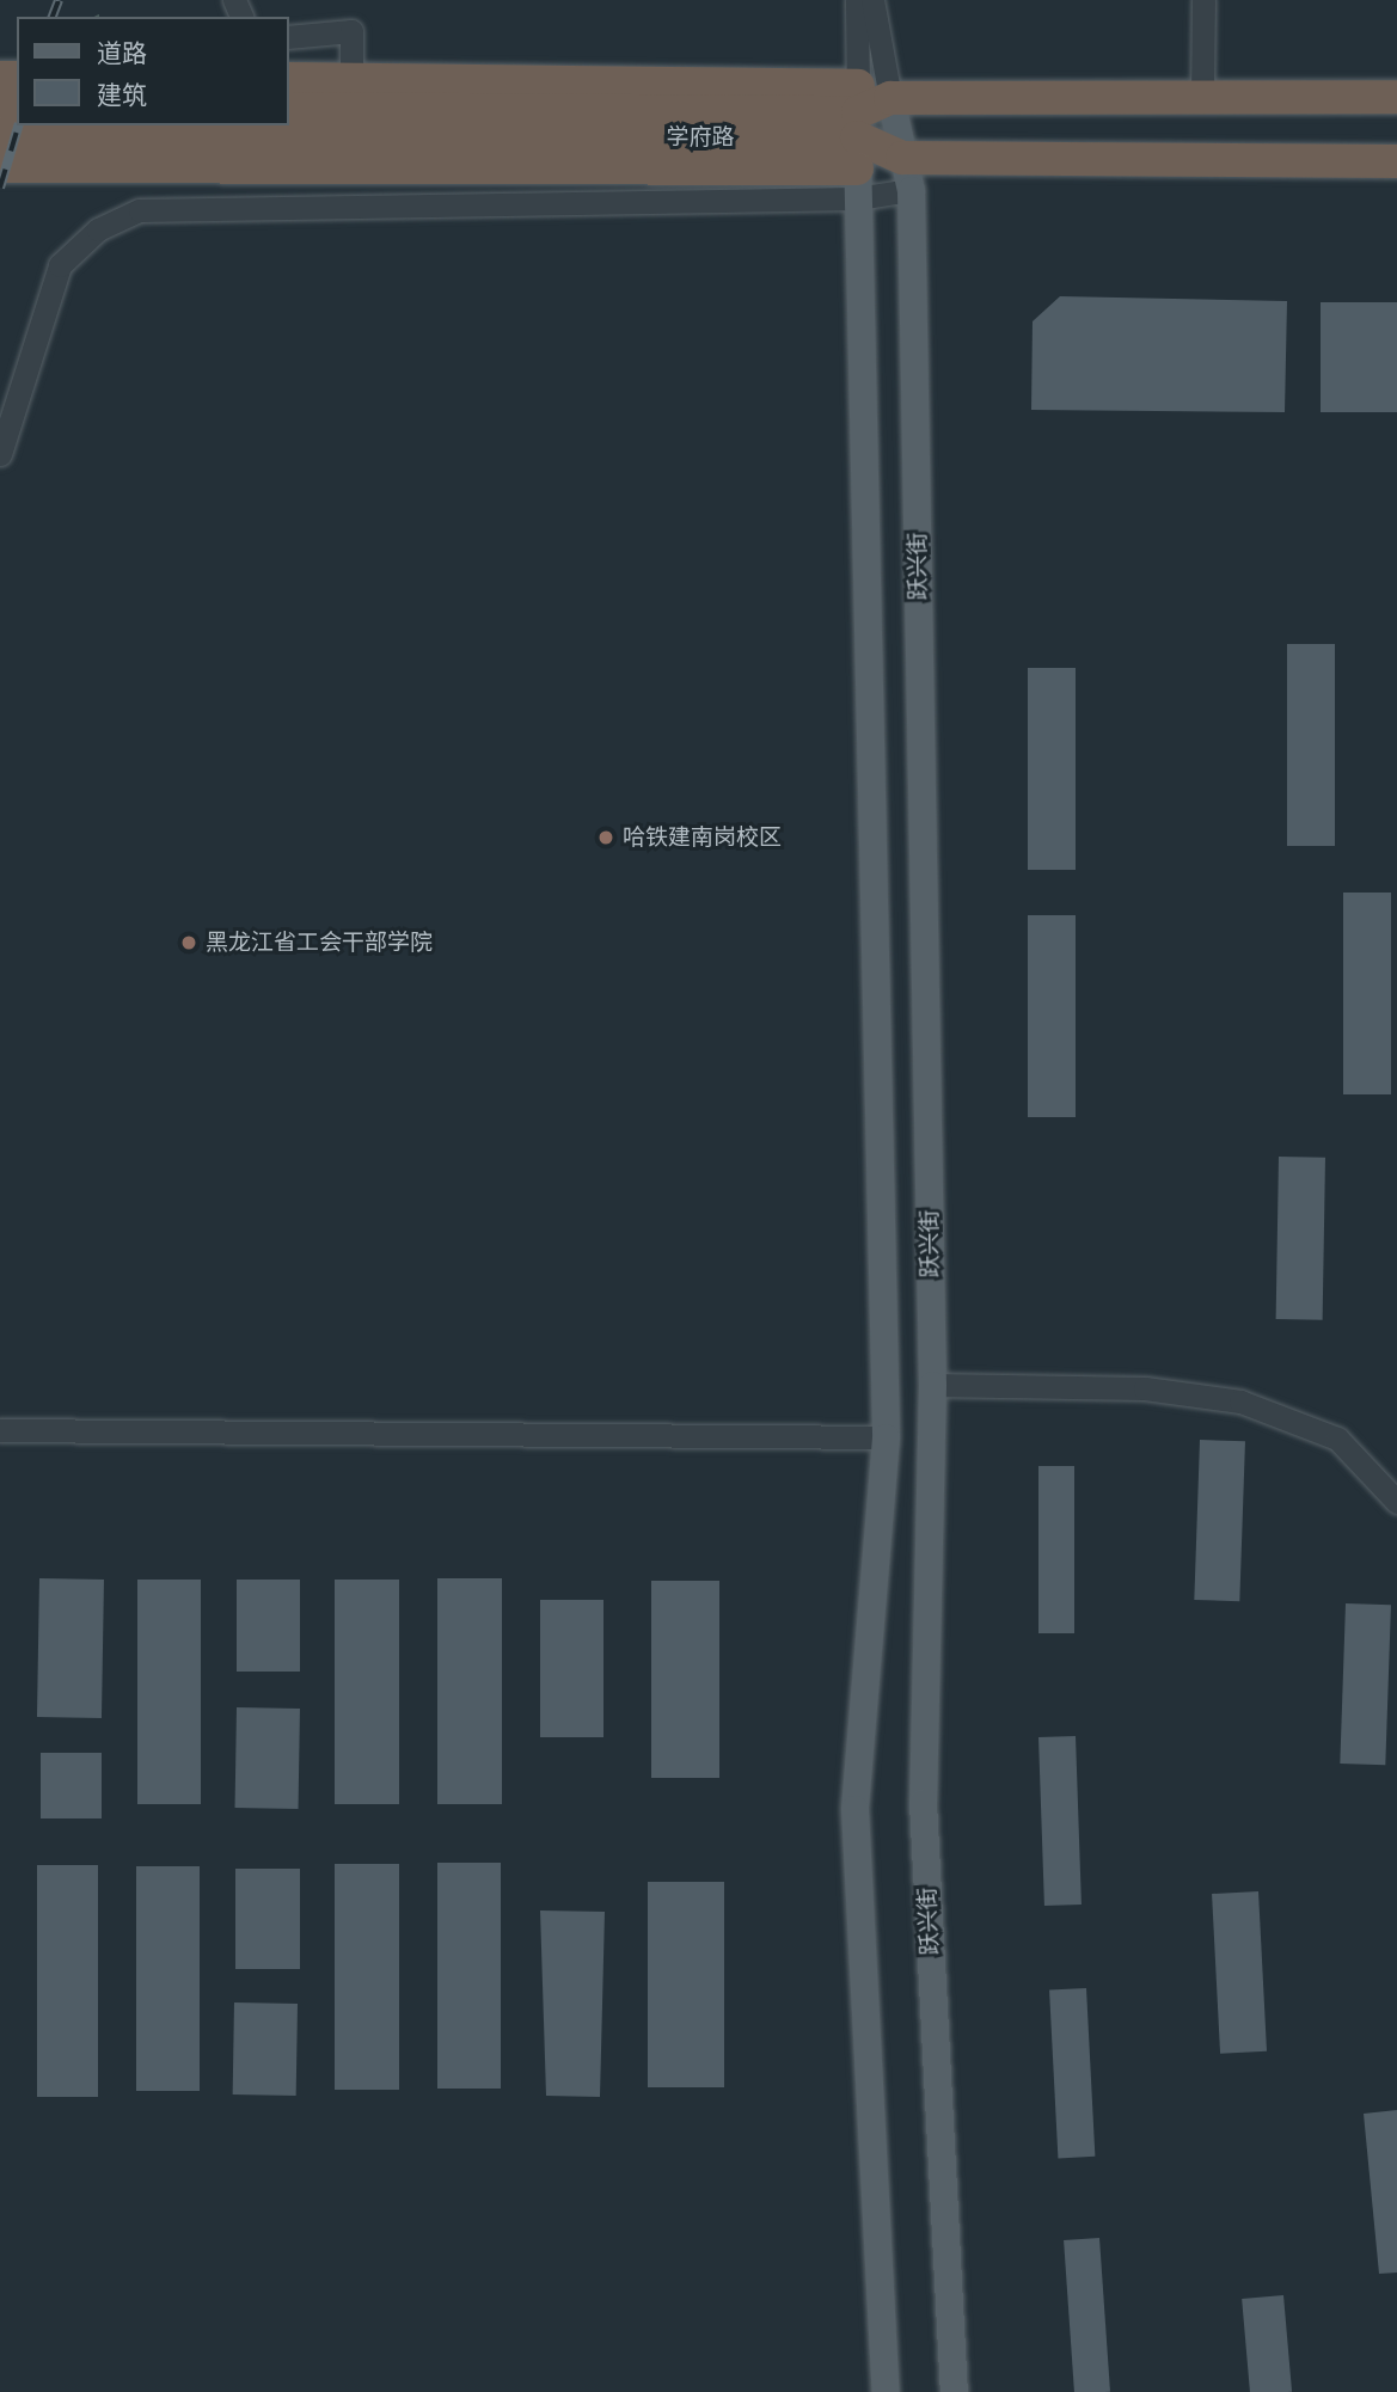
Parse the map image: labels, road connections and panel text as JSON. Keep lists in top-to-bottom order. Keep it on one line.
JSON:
{"streets":{"highway":["学府路"],"main road":["跃兴街"]},"crossings":[["学府路","跃兴街"]],"places":["哈铁建南岗校区","黑龙江省工会干部学院"],"legend":["道路","建筑"]}
